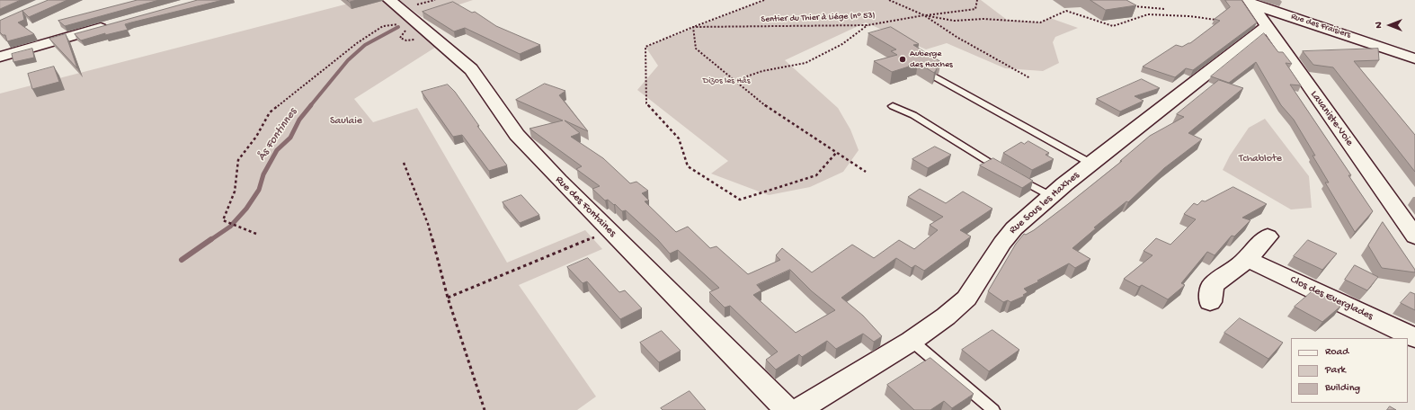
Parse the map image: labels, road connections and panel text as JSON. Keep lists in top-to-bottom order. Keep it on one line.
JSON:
{"streets":{"street":["Rue des Fraisiers","Lavaniste-Voie","Rue Sous les Haxhes","Rue des Fontaines","Clos des Everglades"],"path":["Sentier du Thier à Liége (n° 53)"]},"crossings":[["Rue des Fraisiers","Lavaniste-Voie"],["Lavaniste-Voie","Rue Sous les Haxhes"]],"water":["Ås Fontinnes"],"parks":["Dizos les Hås","Saulaie","Tchablote"],"places":["Auberge des Haxhes"],"legend":["Road","Park","Building"],"north":"left"}
